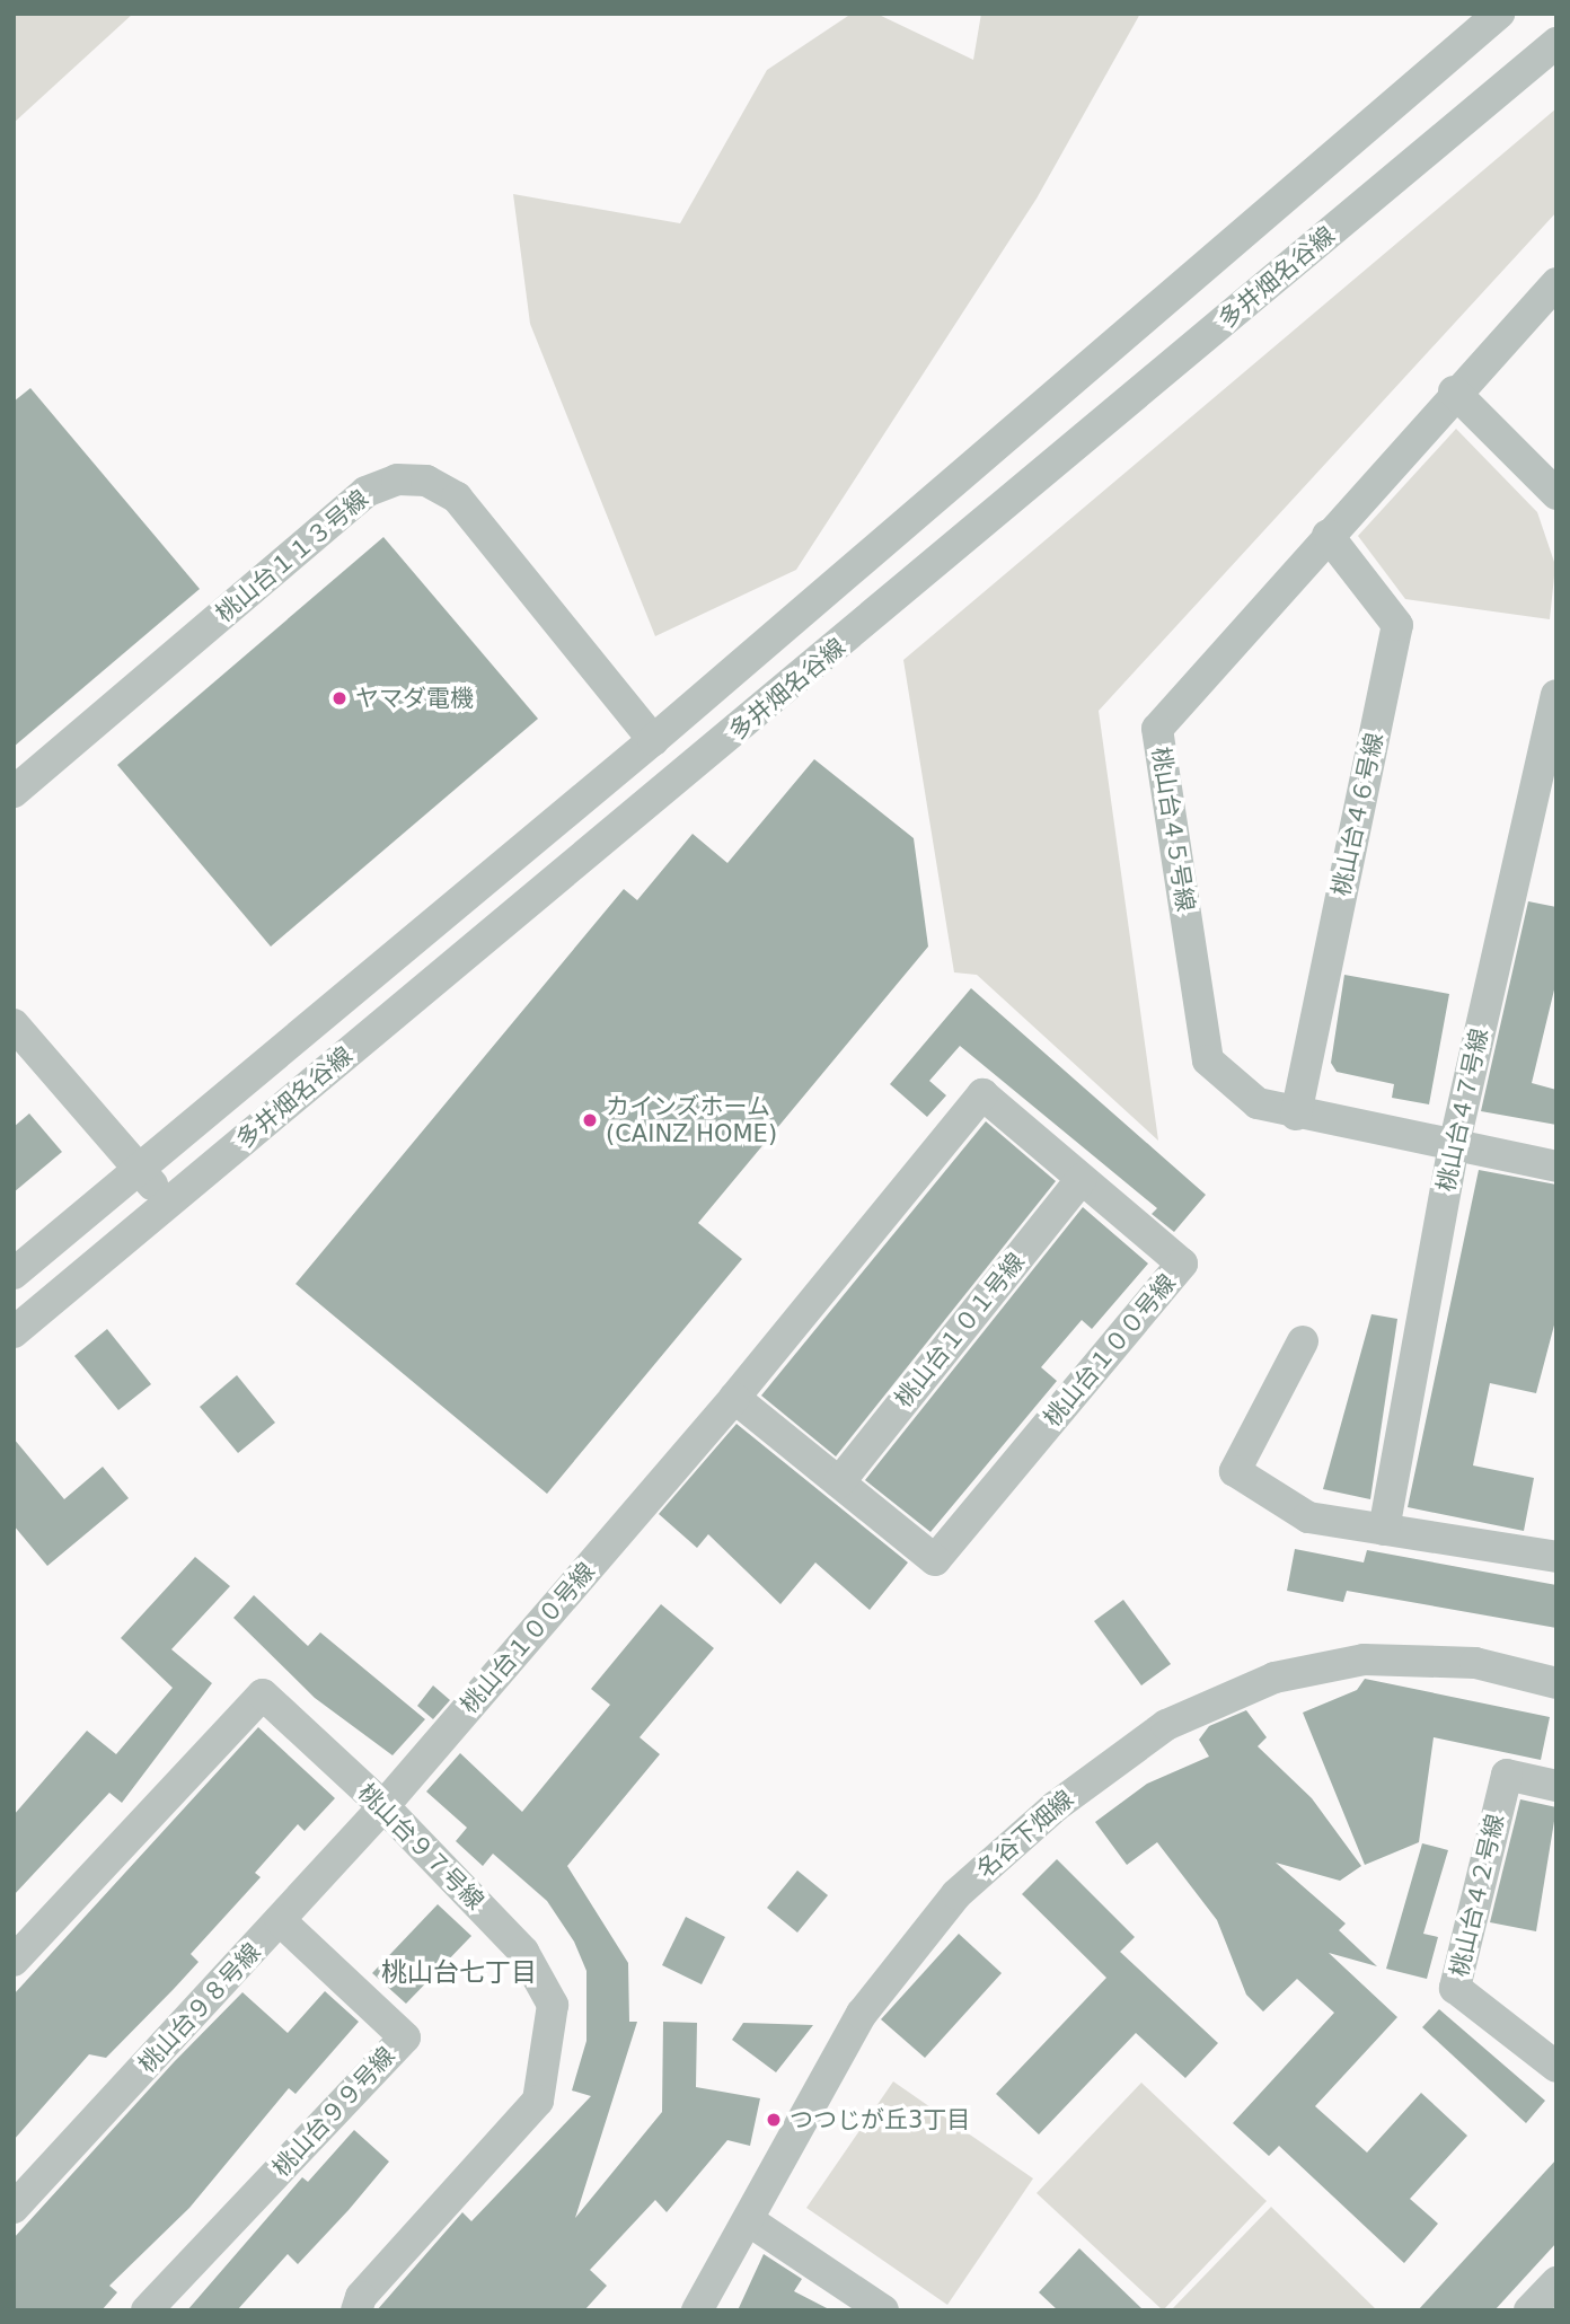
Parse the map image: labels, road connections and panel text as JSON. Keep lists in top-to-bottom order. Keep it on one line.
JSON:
{"streets":{"street":["多井畑名谷線","桃山台１１３号線","桃山台４６号線","桃山台４５号線","桃山台４７号線","桃山台１０１号線","桃山台１００号線","名谷下畑線","桃山台９７号線","桃山台４２号線","桃山台９８号線","桃山台９９号線"]},"crossings":[["多井畑名谷線","桃山台１１３号線"],["桃山台４６号線","桃山台４５号線"],["桃山台４５号線","桃山台４７号線"],["桃山台１０１号線","桃山台１００号線"],["桃山台１００号線","桃山台９７号線"],["桃山台１００号線","桃山台９８号線"],["桃山台９７号線","桃山台９８号線"],["桃山台９８号線","桃山台９９号線"]],"districts":["桃山台七丁目"],"places":["ヤマダ電機","カインズホーム (CAINZ HOME)","つつじが丘3丁目"]}
